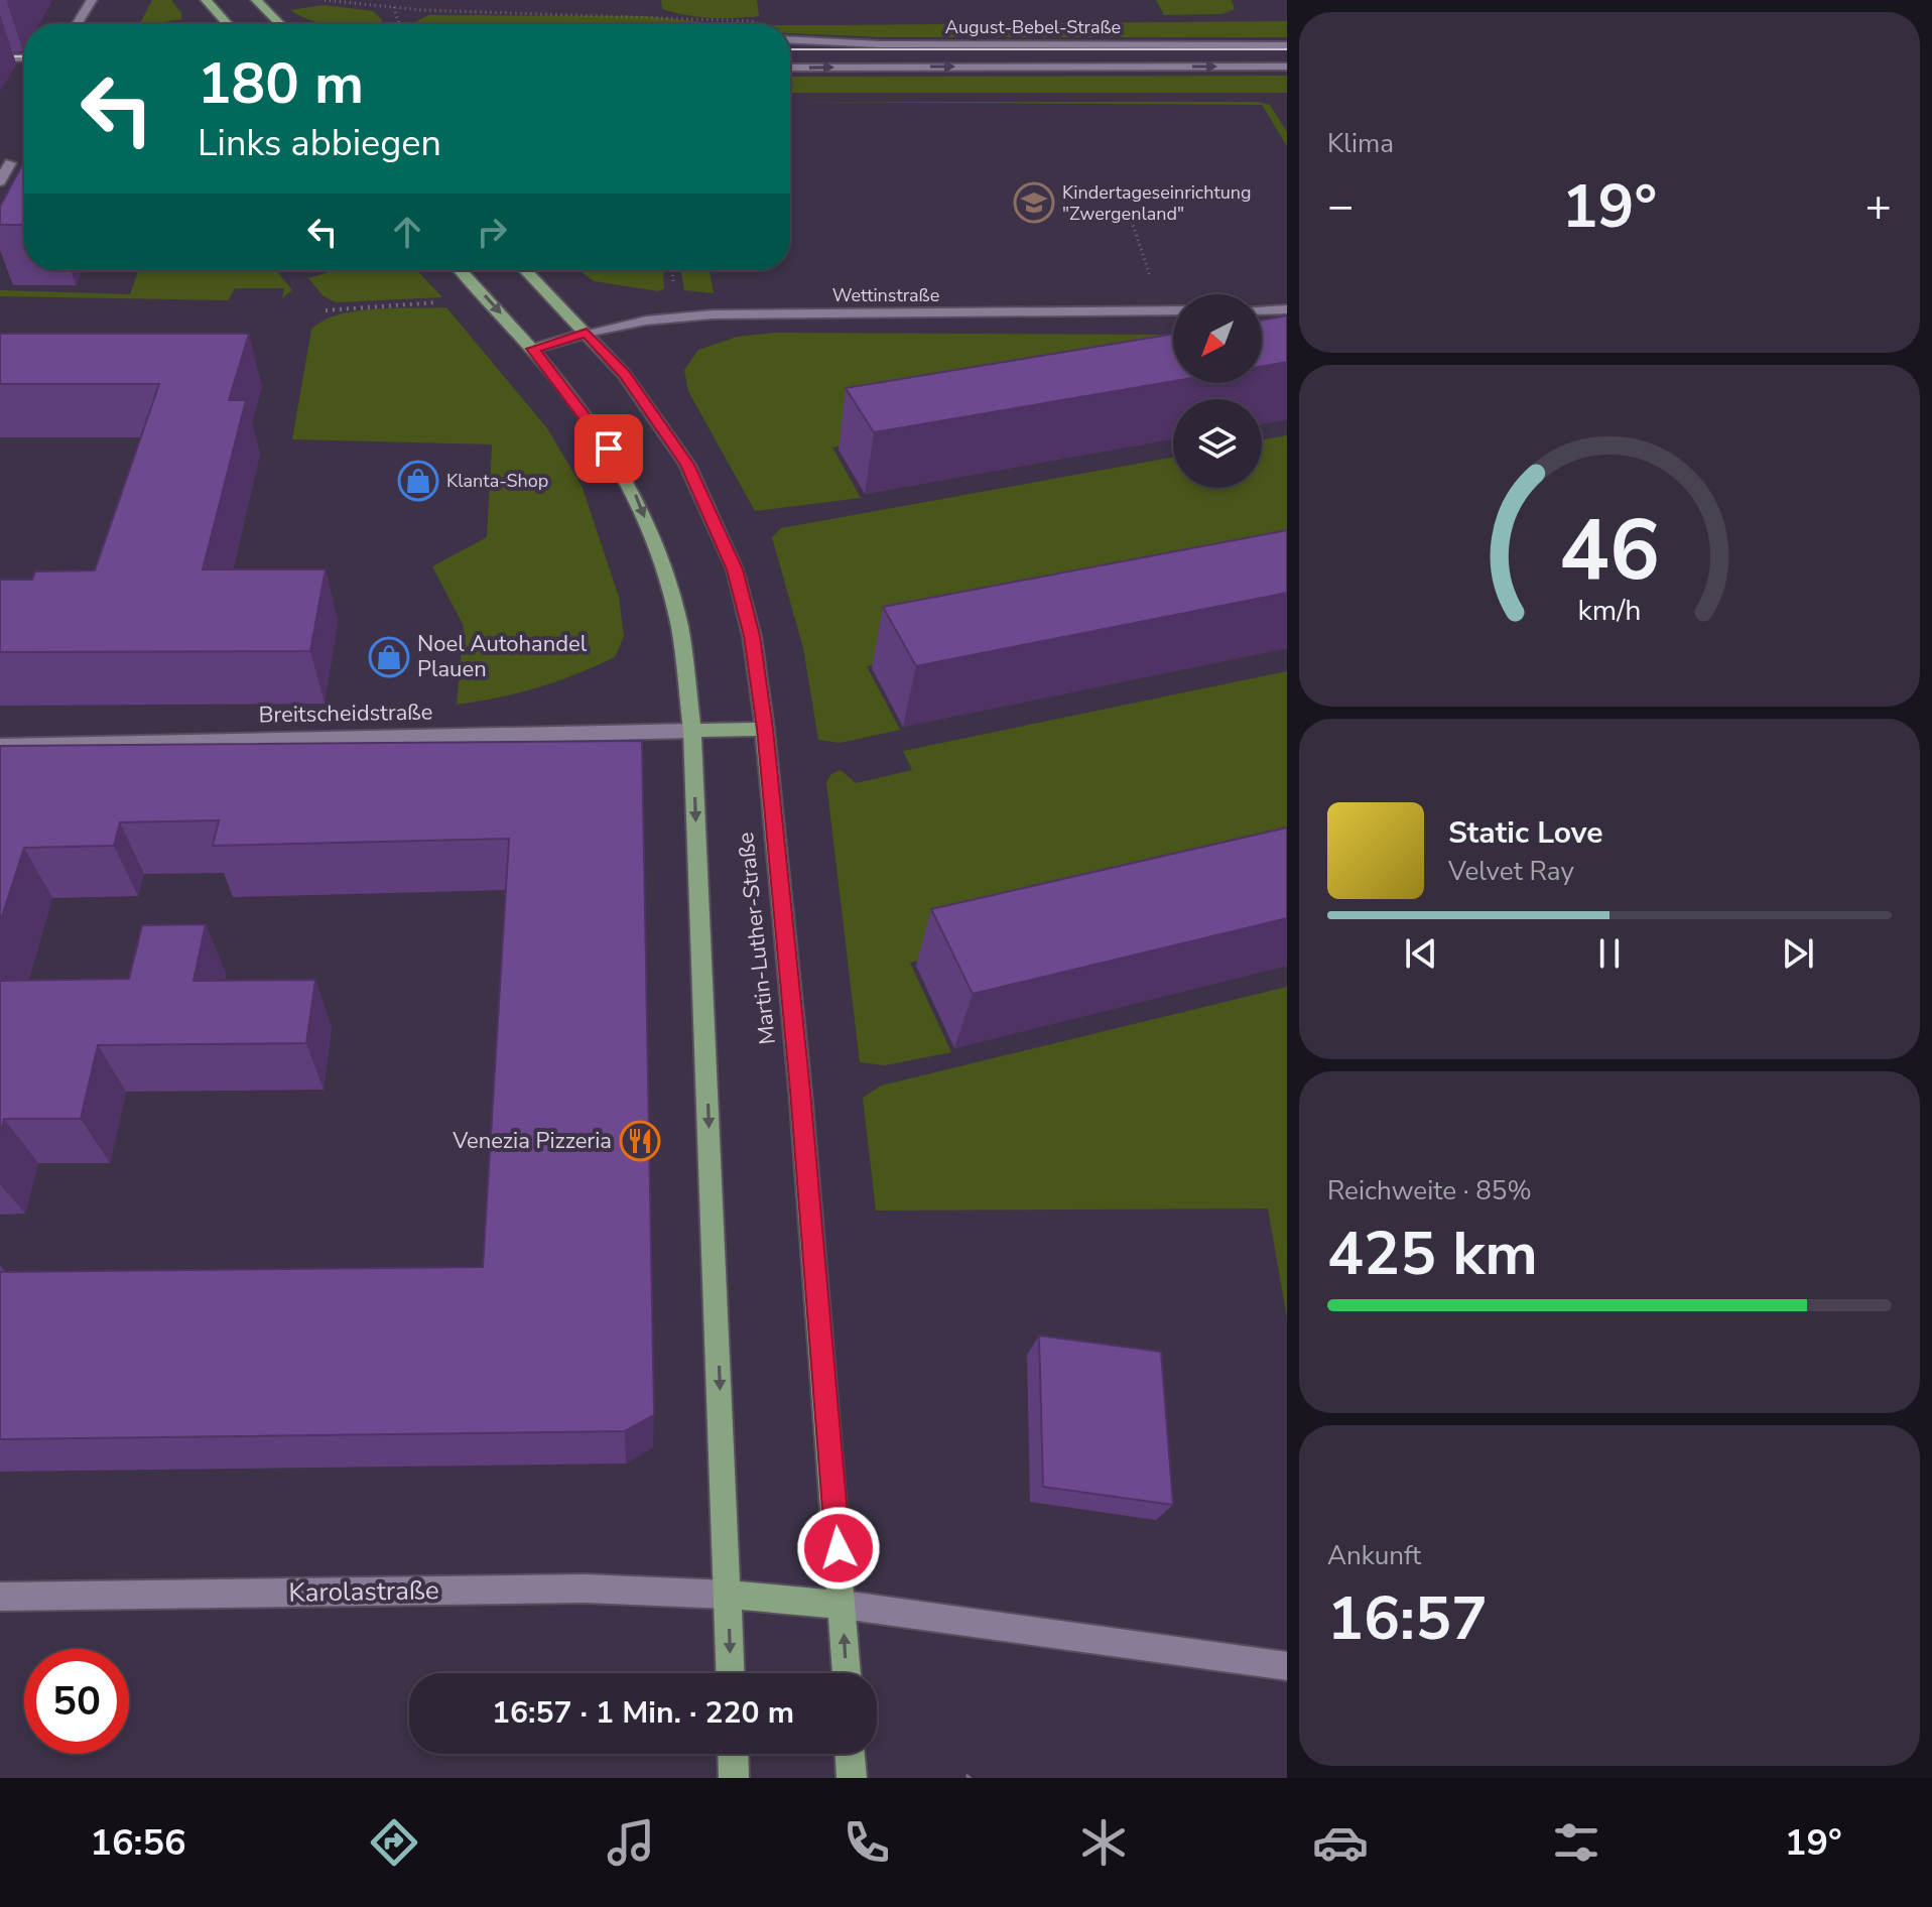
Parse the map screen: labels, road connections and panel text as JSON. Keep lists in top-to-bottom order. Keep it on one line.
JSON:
{"streets":{"main road":["Martin-Luther-Straße"],"street":["August-Bebel-Straße","Wettinstraße","Breitscheidstraße","Karolastraße"]},"crossings":[["Wettinstraße","Martin-Luther-Straße"]],"places":{"school or university":["Kindertageseinrichtung \"Zwergenland\""],"shop":["Klanta-Shop","Noel Autohandel Plauen"],"restaurant":["Venezia Pizzeria"]},"north":"bottom left","page":{"tile":["Klima",["Reichweite · 85%","425 km"],["Ankunft","16:57"]],"turn":["180 m","Links abbiegen"],"heat":["−","19°","+"],"song":["Static Love","Velvet Ray"],"limit":"50","trip":"16:57 · 1 Min. · 220 m","tabs":["16:56","19°"],"gauge":["46","km/h"]}}
